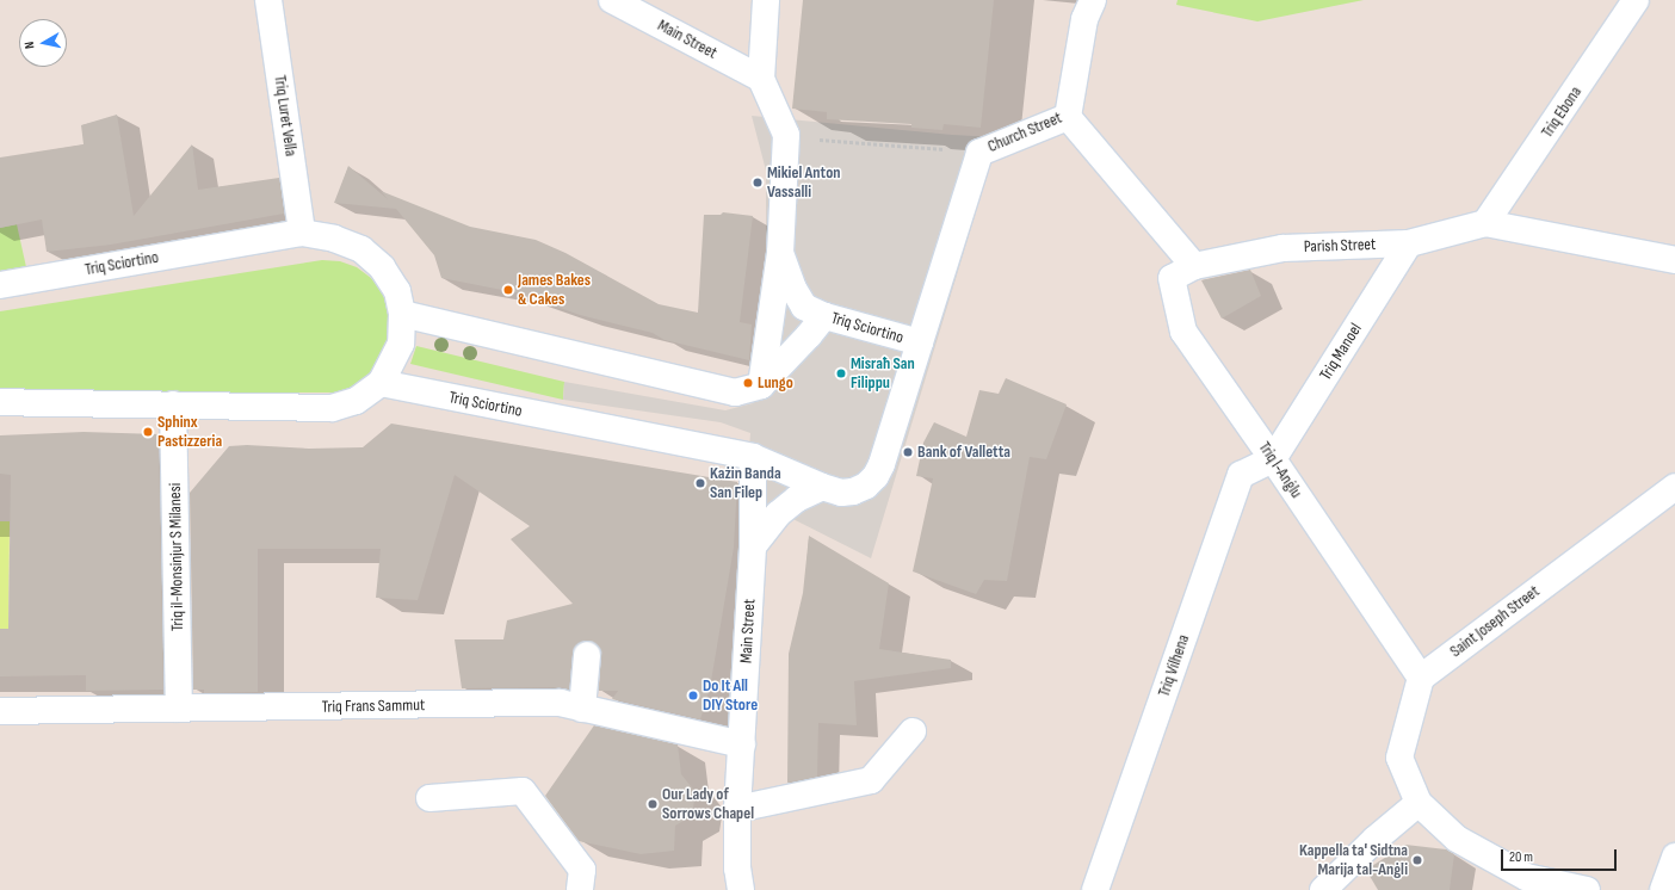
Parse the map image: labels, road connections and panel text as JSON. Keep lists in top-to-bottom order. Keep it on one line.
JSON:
{"streets":{"street":["Main Street","Triq Ebona","Triq Luret Vella","Church Street","Parish Street","Triq Sciortino","Triq Manoel","Triq l-Anġlu","Triq il-Monsinjur S Milanesi","Saint Joseph Street","Triq Vilhena","Triq Frans Sammut"]},"crossings":[["Main Street","Triq Sciortino"],["Main Street","Triq Frans Sammut"],["Triq Ebona","Parish Street"],["Triq Luret Vella","Triq Sciortino"],["Church Street","Triq Sciortino"],["Parish Street","Triq Manoel"],["Parish Street","Triq l-Anġlu"],["Triq Sciortino","Triq il-Monsinjur S Milanesi"],["Triq Manoel","Triq l-Anġlu"],["Triq Manoel","Triq Vilhena"],["Triq l-Anġlu","Saint Joseph Street"],["Triq l-Anġlu","Triq Vilhena"],["Triq il-Monsinjur S Milanesi","Triq Frans Sammut"]],"places":["Mikiel Anton Vassalli","James Bakes & Cakes","Misraħ San Filippu","Lungo","Sphinx Pastizzeria","Bank of Valletta","Każin Banda San Filep","Do It All DIY Store","Our Lady of Sorrows Chapel","Kappella ta' Sidtna Marija tal-Anġli"],"scale_bar":"20 m","north":"left"}
